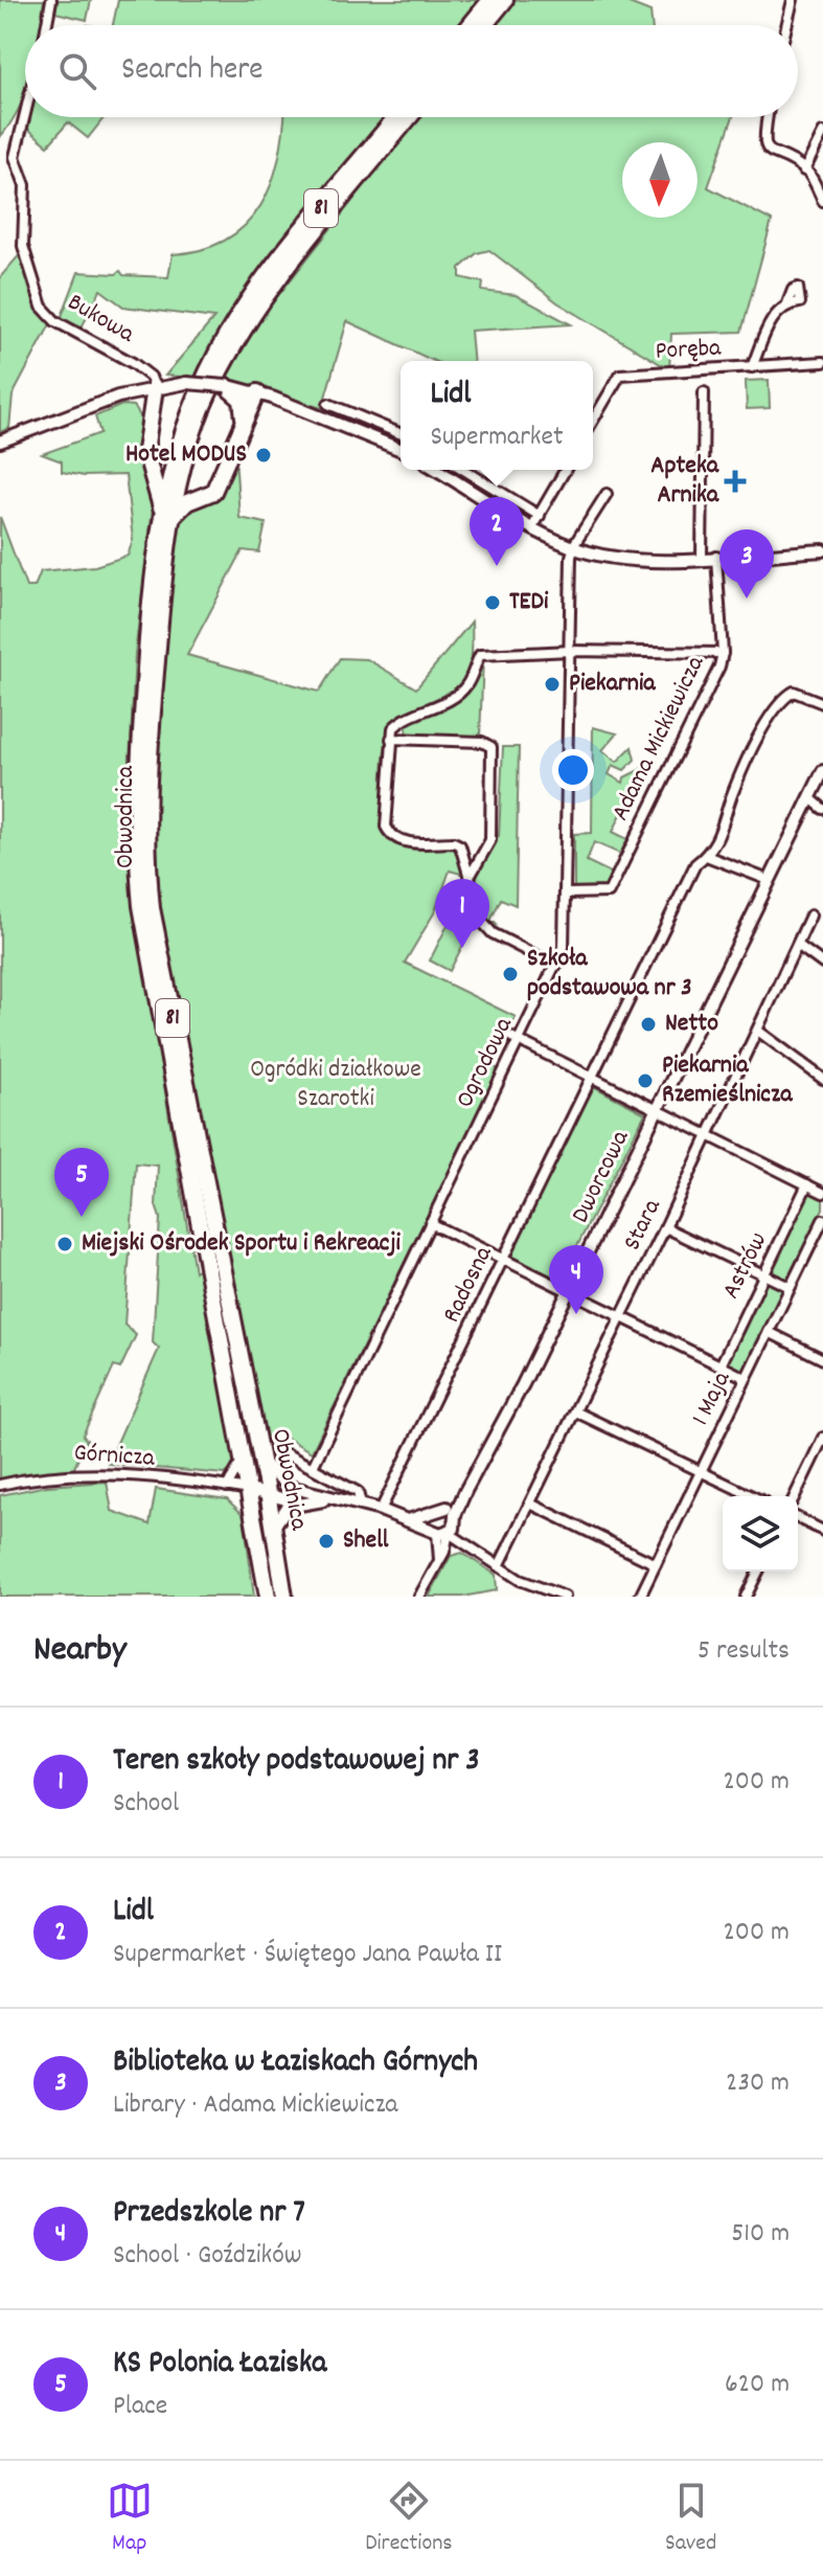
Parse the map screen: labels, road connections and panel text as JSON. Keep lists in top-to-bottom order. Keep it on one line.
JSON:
{"streets":{"main road":["81","Obwodnica"],"street":["Bukowa","Poręba","Adama Mickiewicza","Ogrodowa","Dworcowa","Stara","Astrów","Radosna","1 Maja","Górnicza"]},"crossings":[["Adama Mickiewicza","Ogrodowa"],["Obwodnica","Górnicza"]],"parks":["Ogródki działkowe Szarotki"],"places":{"other":["Hotel MODUS","TEDi","Piekarnia","Szkoła podstawowa nr 3","Netto","Piekarnia Rzemieślnicza","Miejski Ośrodek Sportu i Rekreacji","Shell"],"health":["Apteka Arnika"]},"north":"bottom","page":{"search":"Search here","popup":["Lidl","Supermarket"],"pins":["2","3","1","5","4"],"heading":["Nearby","5 results"],"list":[{"mark":"1","name":"Teren szkoły podstawowej nr 3","note":"School","value":"200 m"},{"mark":"2","name":"Lidl","note":"Supermarket · Świętego Jana Pawła II","value":"200 m"},{"mark":"3","name":"Biblioteka w Łaziskach Górnych","note":"Library · Adama Mickiewicza","value":"230 m"},{"mark":"4","name":"Przedszkole nr 7","note":"School · Goździków","value":"510 m"},{"mark":"5","name":"KS Polonia Łaziska","note":"Place","value":"620 m"}],"nav":["Map","Directions","Saved"]}}
